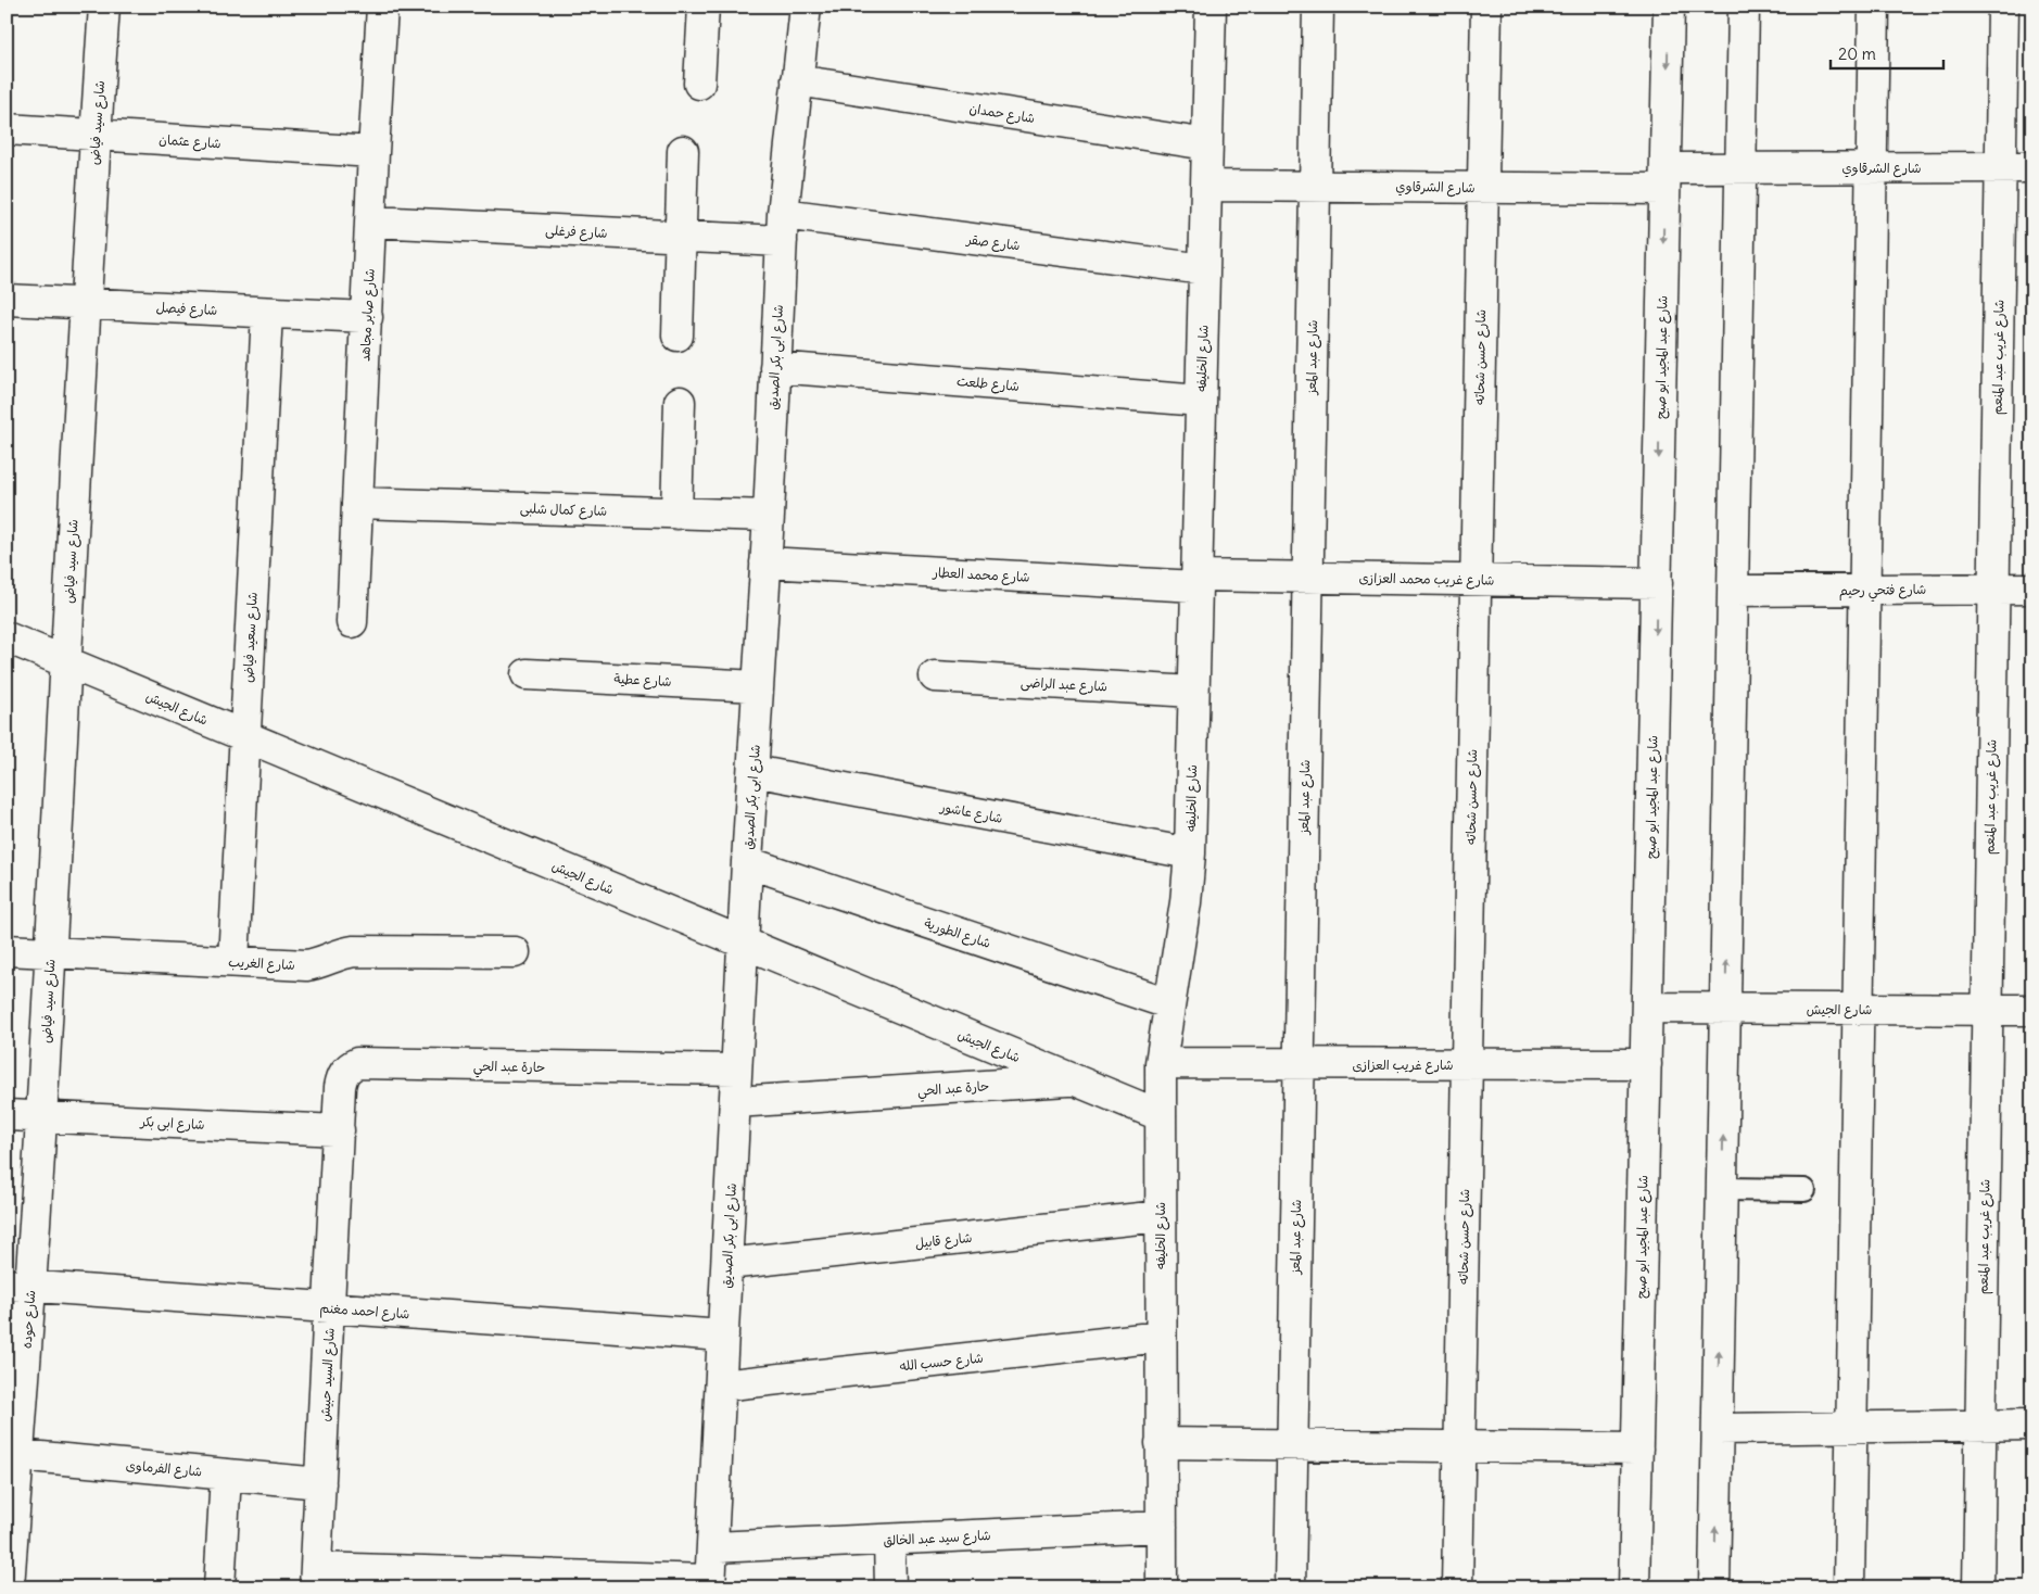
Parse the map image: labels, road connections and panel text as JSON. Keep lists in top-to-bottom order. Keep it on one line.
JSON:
{"streets":{"street":["شارع حمدان","شارع سيد فياض","شارع عثمان","شارع الشرقاوي","شارع فرغلى","شارع صقر","شارع فيصل","شارع صابر مجاهد","شارع ابى بكر الصديق","شارع عبد المعز","شارع حسن شحاته","شارع عبد المجيد ابو صبح","شارع غريب عبد المنعم","شارع الخليفه","شارع طلعت","شارع كمال شلبى","شارع محمد العطار","شارع غريب محمد العزازى","شارع فتحي رحيم","شارع سعيد فياض","شارع عطية","شارع عبد الراضى","شارع الجيش","شارع عاشور","شارع الطورية","شارع الغريب","شارع غريب العزازى","حارة عبد الحي","شارع ابى بكر","شارع قابيل","شارع احمد مغنم","شارع حوده","شارع حسب الله","شارع السيد حبيش","شارع الفرماوى","شارع سيد عبد الخالق"]},"crossings":[["شارع حمدان","شارع ابى بكر الصديق"],["شارع حمدان","شارع الخليفه"],["شارع سيد فياض","شارع عثمان"],["شارع سيد فياض","شارع فيصل"],["شارع سيد فياض","شارع الجيش"],["شارع سيد فياض","شارع الغريب"],["شارع سيد فياض","شارع ابى بكر"],["شارع سيد فياض","شارع حوده"],["شارع عثمان","شارع صابر مجاهد"],["شارع الشرقاوي","شارع عبد المعز"],["شارع الشرقاوي","شارع حسن شحاته"],["شارع الشرقاوي","شارع عبد المجيد ابو صبح"],["شارع الشرقاوي","شارع غريب عبد المنعم"],["شارع الشرقاوي","شارع الخليفه"],["شارع فرغلى","شارع صقر"],["شارع فرغلى","شارع صابر مجاهد"],["شارع فرغلى","شارع ابى بكر الصديق"],["شارع صقر","شارع ابى بكر الصديق"],["شارع صقر","شارع الخليفه"],["شارع فيصل","شارع صابر مجاهد"],["شارع فيصل","شارع سعيد فياض"],["شارع صابر مجاهد","شارع كمال شلبى"],["شارع ابى بكر الصديق","شارع طلعت"],["شارع ابى بكر الصديق","شارع كمال شلبى"],["شارع ابى بكر الصديق","شارع محمد العطار"],["شارع ابى بكر الصديق","شارع عطية"],["شارع ابى بكر الصديق","شارع الجيش"],["شارع ابى بكر الصديق","شارع عاشور"],["شارع ابى بكر الصديق","شارع الطورية"],["شارع ابى بكر الصديق","حارة عبد الحي"],["شارع ابى بكر الصديق","شارع قابيل"],["شارع ابى بكر الصديق","شارع احمد مغنم"],["شارع ابى بكر الصديق","شارع حسب الله"],["شارع ابى بكر الصديق","شارع سيد عبد الخالق"],["شارع عبد المعز","شارع غريب محمد العزازى"],["شارع عبد المعز","شارع غريب العزازى"],["شارع حسن شحاته","شارع غريب محمد العزازى"],["شارع حسن شحاته","شارع غريب العزازى"],["شارع عبد المجيد ابو صبح","شارع غريب محمد العزازى"],["شارع عبد المجيد ابو صبح","شارع الجيش"],["شارع عبد المجيد ابو صبح","شارع غريب العزازى"],["شارع غريب عبد المنعم","شارع فتحي رحيم"],["شارع غريب عبد المنعم","شارع الجيش"],["شارع الخليفه","شارع طلعت"],["شارع الخليفه","شارع محمد العطار"],["شارع الخليفه","شارع غريب محمد العزازى"],["شارع الخليفه","شارع عبد الراضى"],["شارع الخليفه","شارع الجيش"],["شارع الخليفه","شارع عاشور"],["شارع الخليفه","شارع الطورية"],["شارع الخليفه","شارع غريب العزازى"],["شارع الخليفه","شارع قابيل"],["شارع الخليفه","شارع حسب الله"],["شارع الخليفه","شارع سيد عبد الخالق"],["شارع محمد العطار","شارع غريب محمد العزازى"],["شارع سعيد فياض","شارع الجيش"],["شارع سعيد فياض","شارع الغريب"],["شارع الجيش","حارة عبد الحي"],["حارة عبد الحي","شارع ابى بكر"],["حارة عبد الحي","شارع السيد حبيش"],["شارع ابى بكر","شارع حوده"],["شارع ابى بكر","شارع السيد حبيش"],["شارع احمد مغنم","شارع حوده"],["شارع احمد مغنم","شارع السيد حبيش"],["شارع حوده","شارع الفرماوى"],["شارع السيد حبيش","شارع الفرماوى"]],"scale_bar":"20 m"}
